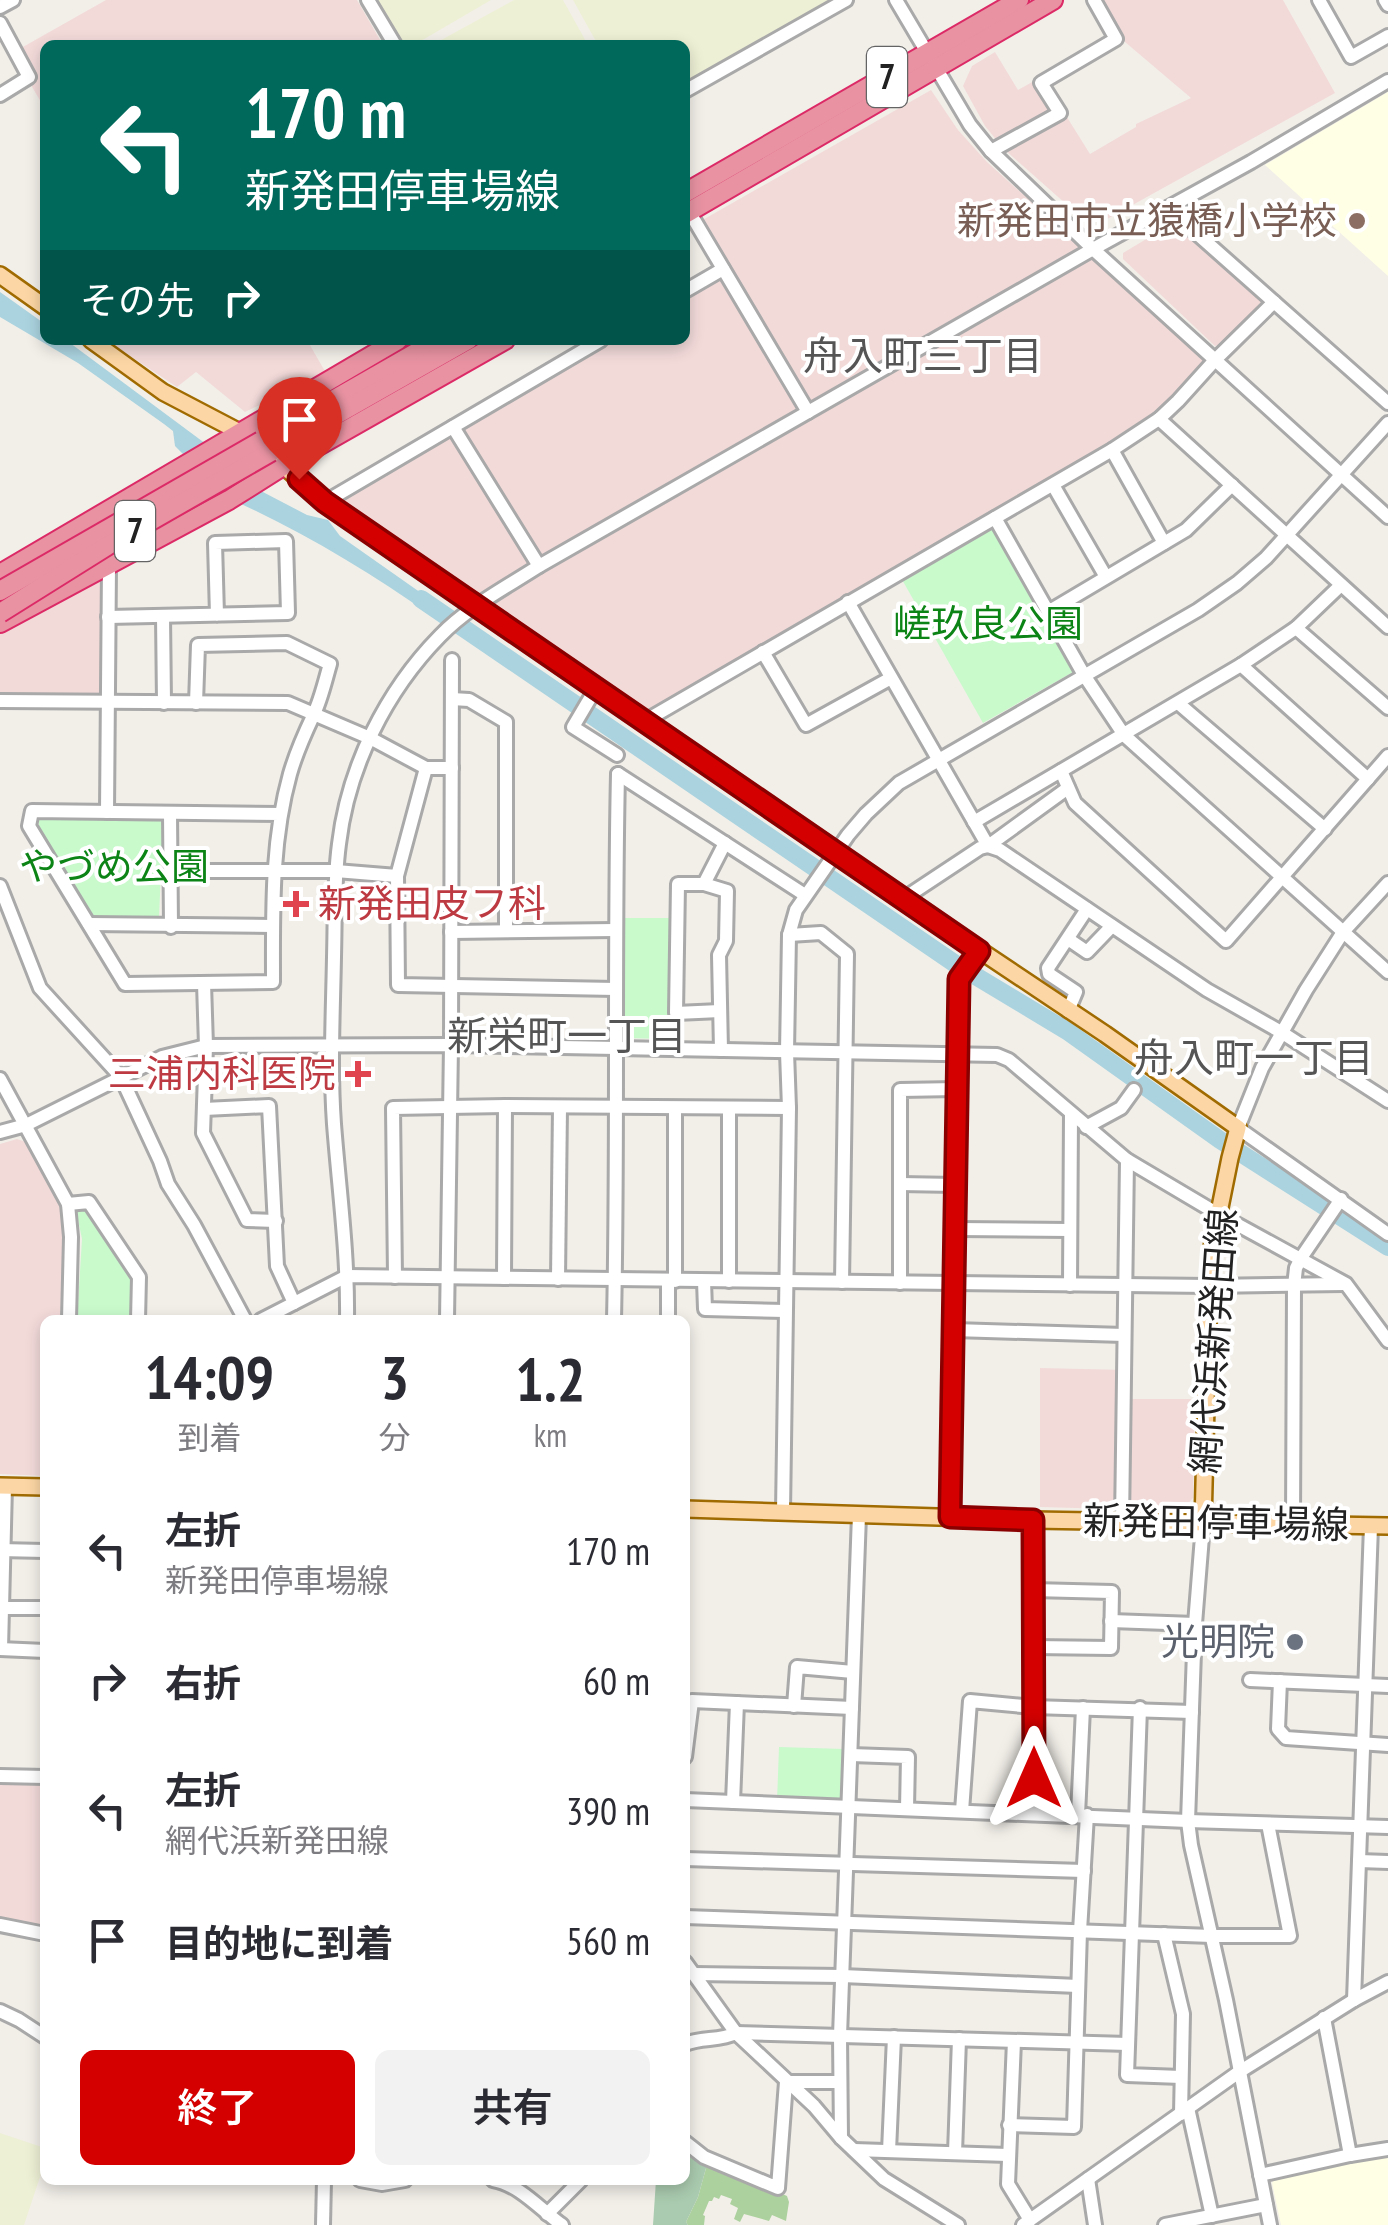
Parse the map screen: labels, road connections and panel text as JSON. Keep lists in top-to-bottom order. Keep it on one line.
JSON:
{"streets":{"highway":["7"],"main road":["網代浜新発田線","新発田停車場線"]},"crossings":[["網代浜新発田線","新発田停車場線"]],"districts":["舟入町三丁目","新栄町一丁目","舟入町一丁目"],"parks":["嵯玖良公園","やづめ公園"],"places":{"other":["新発田市立猿橋小学校","光明院"],"health":["新発田皮フ科","三浦内科医院"]},"page":{"turn":["170 m","新発田停車場線"],"then":"その先","eta":["14:09","到着","3","分","1.2","km"],"list":[{"name":"左折","note":"新発田停車場線","value":"170 m"},{"name":"右折","value":"60 m"},{"name":"左折","note":"網代浜新発田線","value":"390 m"},{"name":"目的地に到着","value":"560 m"}],"buttons":["終了","共有"]}}
